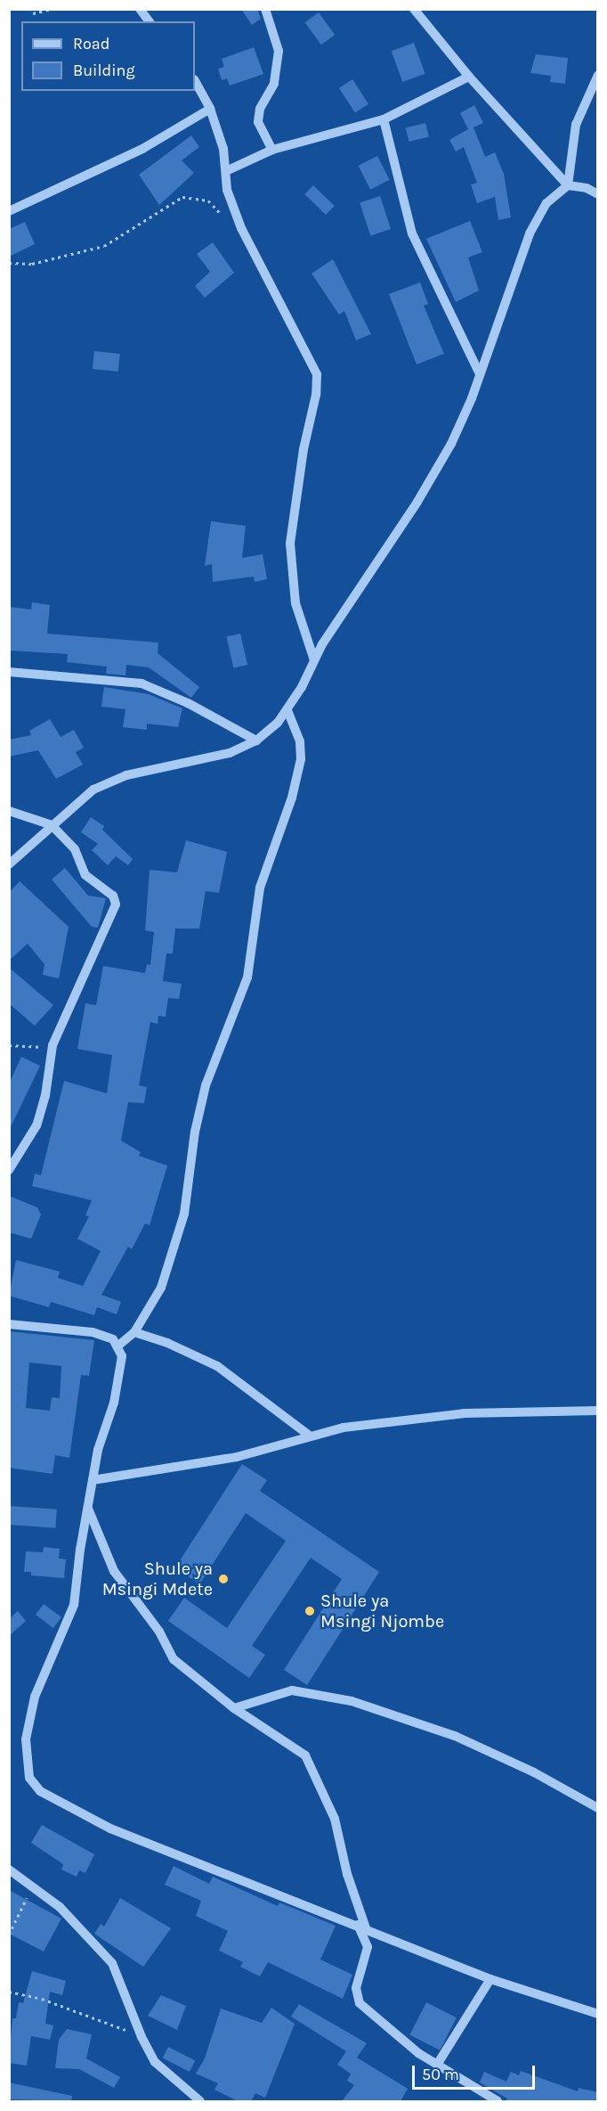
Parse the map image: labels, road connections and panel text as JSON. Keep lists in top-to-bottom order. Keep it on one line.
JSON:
{"places":["Shule ya Msingi Mdete","Shule ya Msingi Njombe"],"legend":["Road","Building"],"scale_bar":"50 m"}
